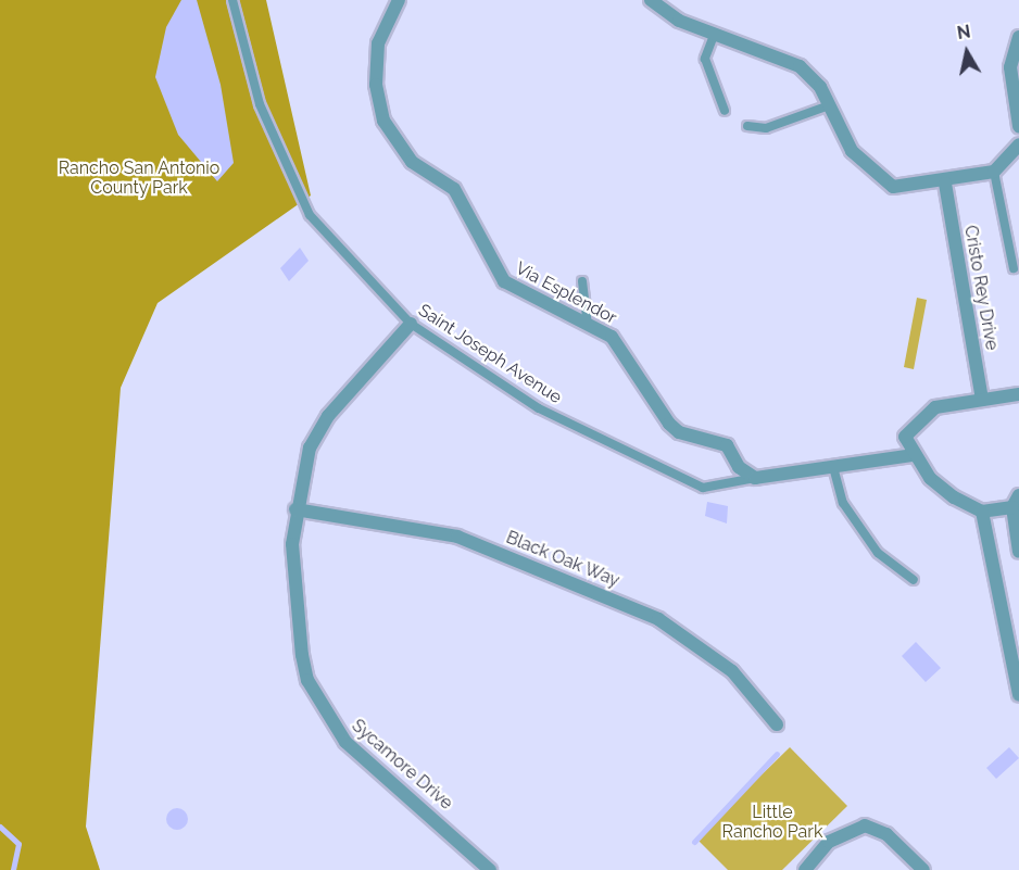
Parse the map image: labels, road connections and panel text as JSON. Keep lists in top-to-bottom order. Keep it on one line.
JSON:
{"streets":{"street":["Cristo Rey Drive","Via Esplendor","Black Oak Way","Sycamore Drive"],"lane":["Saint Joseph Avenue"]},"crossings":[["Via Esplendor","Saint Joseph Avenue"],["Saint Joseph Avenue","Sycamore Drive"],["Black Oak Way","Sycamore Drive"]],"parks":["Rancho San Antonio County Park","Little Rancho Park"],"north":"top"}
